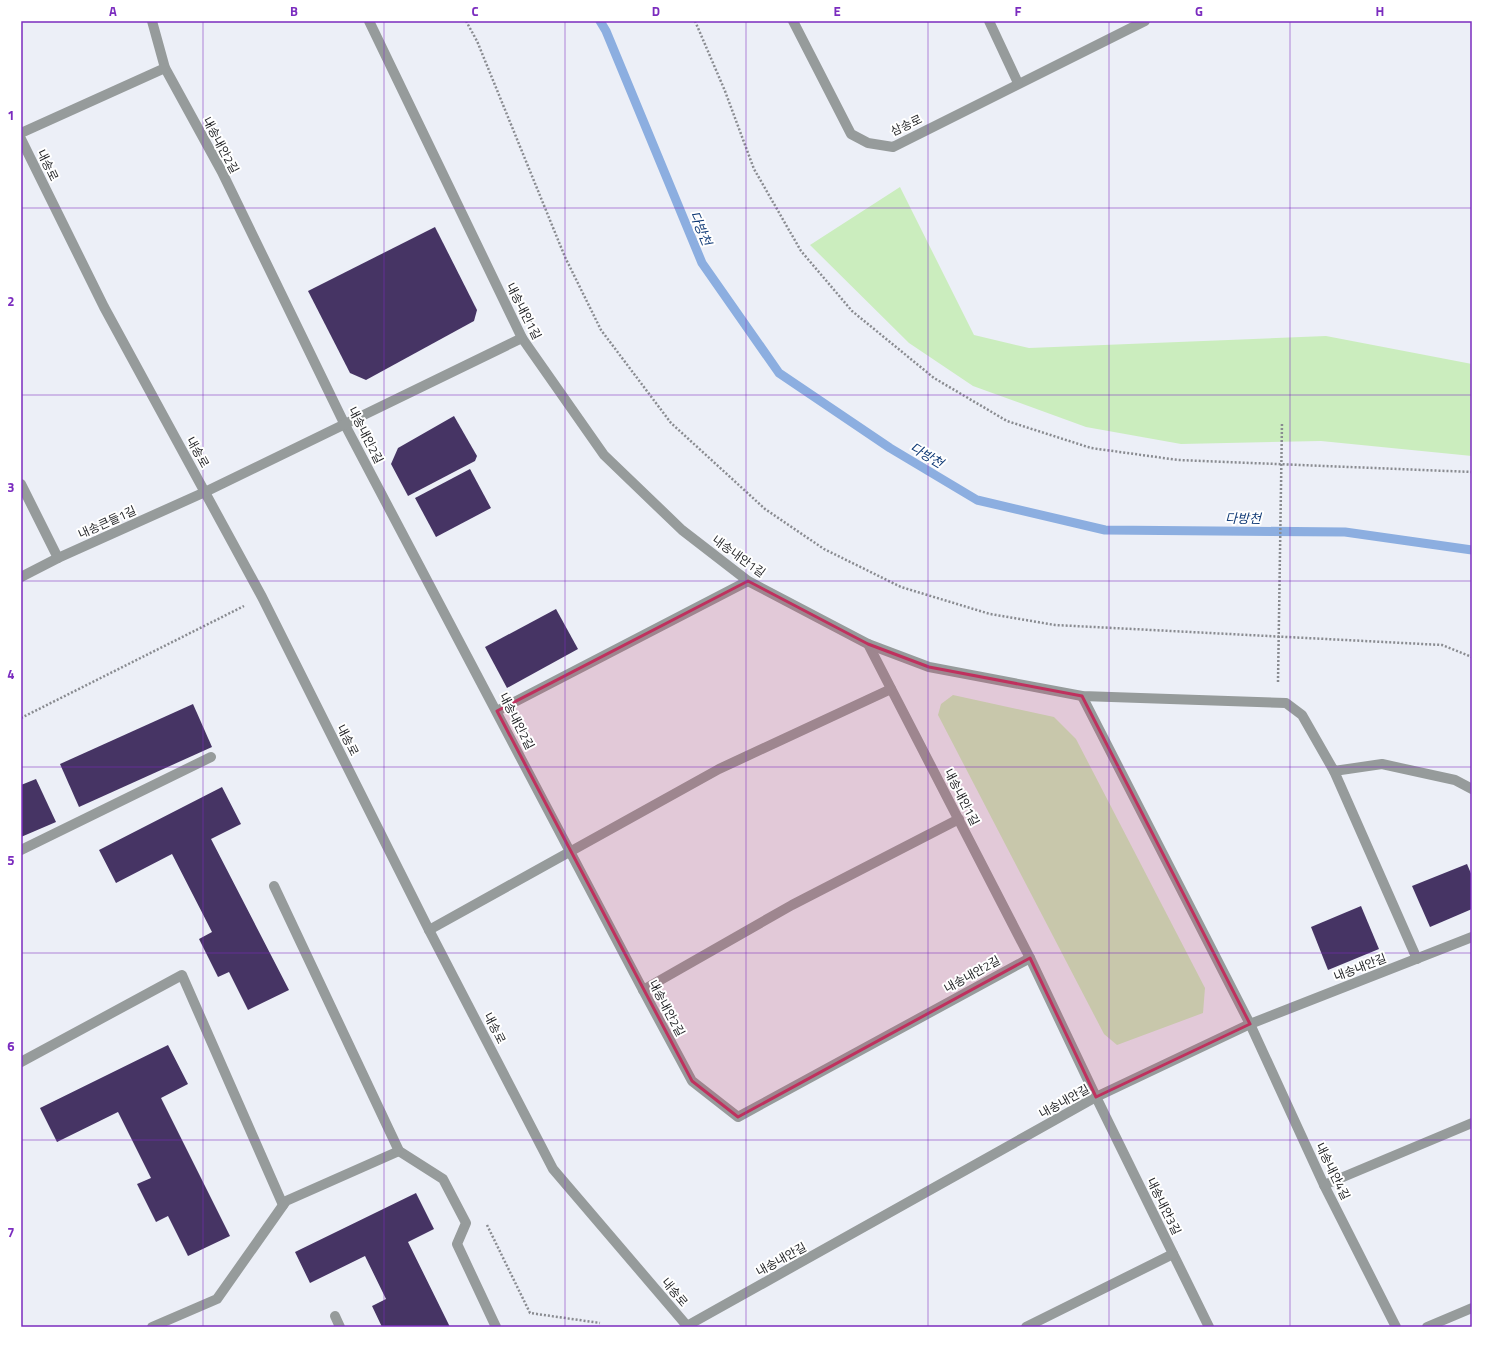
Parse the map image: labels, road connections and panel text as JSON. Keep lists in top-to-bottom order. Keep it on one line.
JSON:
{"streets":{"street":["삼송로","내송내안2길","내송로","내송내안1길","내송큰들1길","내송내안길","내송내안4길","내송내안3길"]},"crossings":[["내송내안2길","내송내안1길"],["내송내안2길","내송큰들1길"],["내송로","내송큰들1길"],["내송로","내송내안길"],["내송내안1길","내송큰들1길"],["내송내안1길","내송내안길"],["내송내안1길","내송내안3길"],["내송내안길","내송내안4길"],["내송내안길","내송내안3길"]],"water":["다방천"],"grid":{"columns":["A","B","C","D","E","F","G","H"],"rows":["1","2","3","4","5","6","7"]}}
